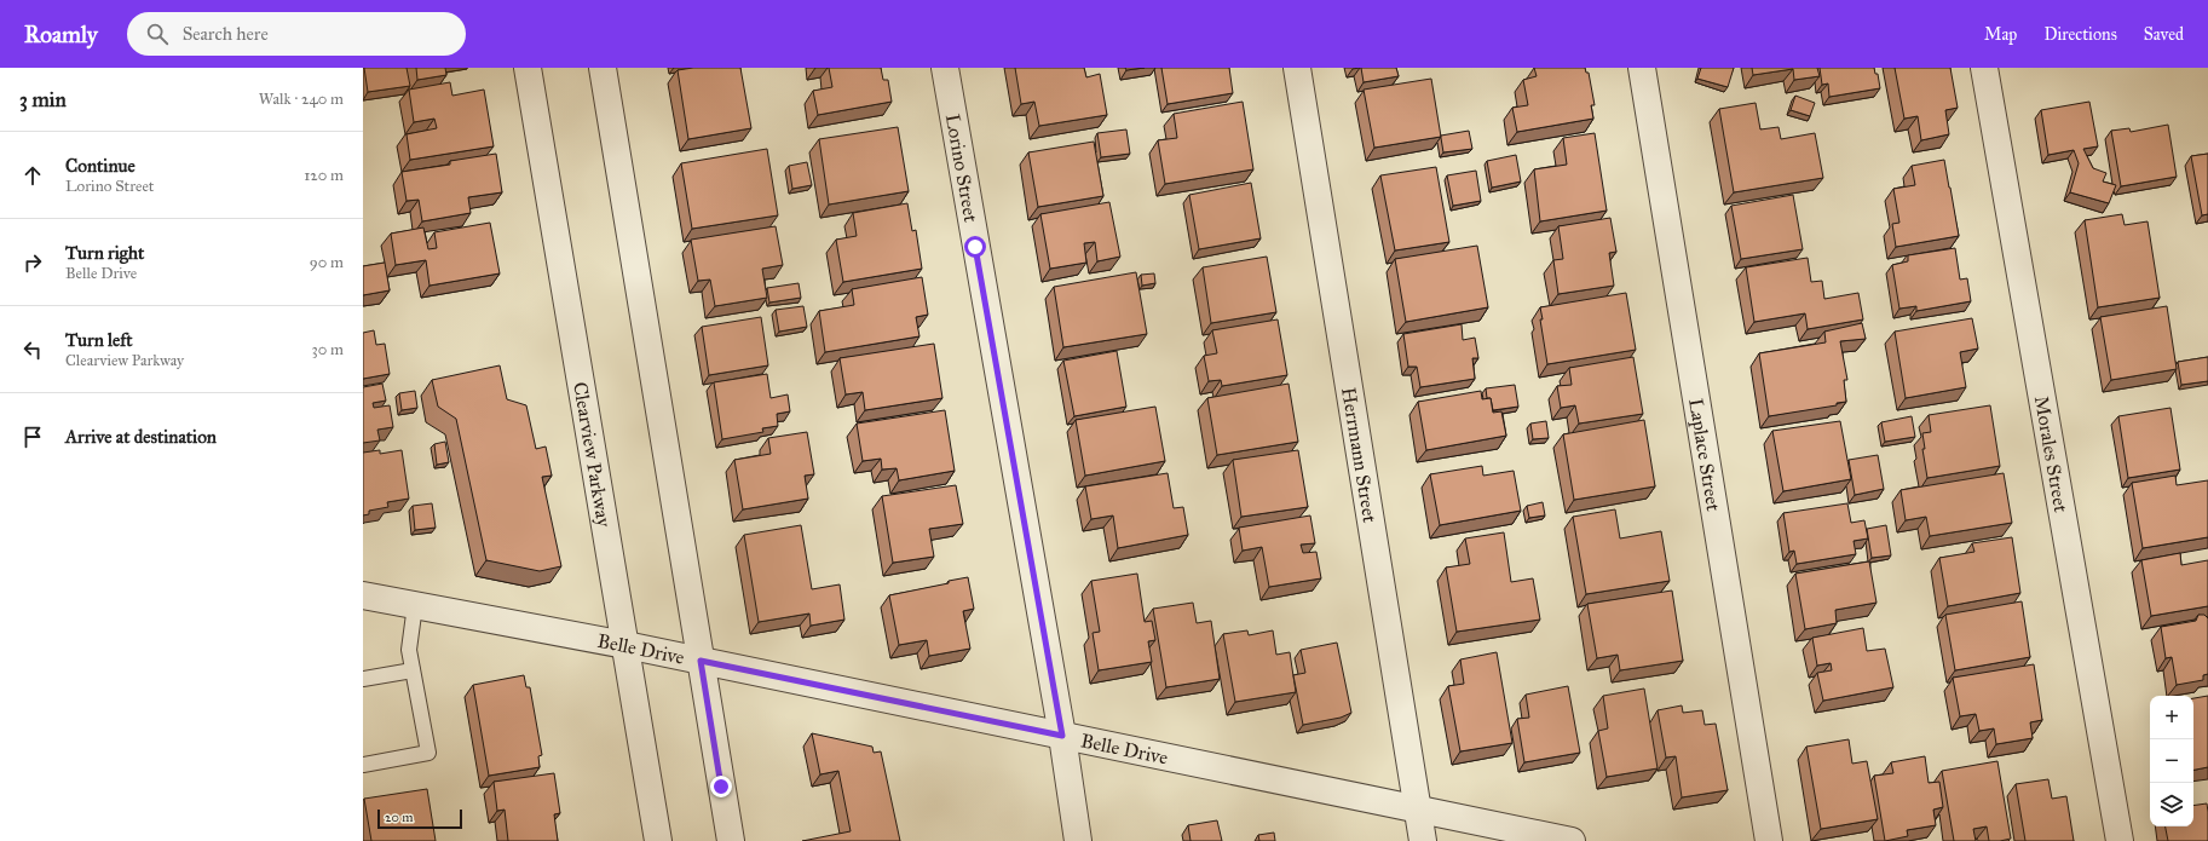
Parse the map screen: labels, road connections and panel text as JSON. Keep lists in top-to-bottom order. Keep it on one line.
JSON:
{"streets":{"street":["Lorino Street","Clearview Parkway","Herrmann Street","Laplace Street","Morales Street","Belle Drive"]},"crossings":[["Lorino Street","Belle Drive"],["Clearview Parkway","Belle Drive"],["Herrmann Street","Belle Drive"]],"scale_bar":"20 m","page":{"header":"Roamly","search":"Search here","nav":["Map","Directions","Saved"],"heading":["3 min","Walk · 240 m"],"list":[["Continue","Lorino Street","120 m"],["Turn right","Belle Drive","90 m"],["Turn left","Clearview Parkway","30 m"],"Arrive at destination"],"map_buttons":["+","−"],"scale":"20 m"}}
